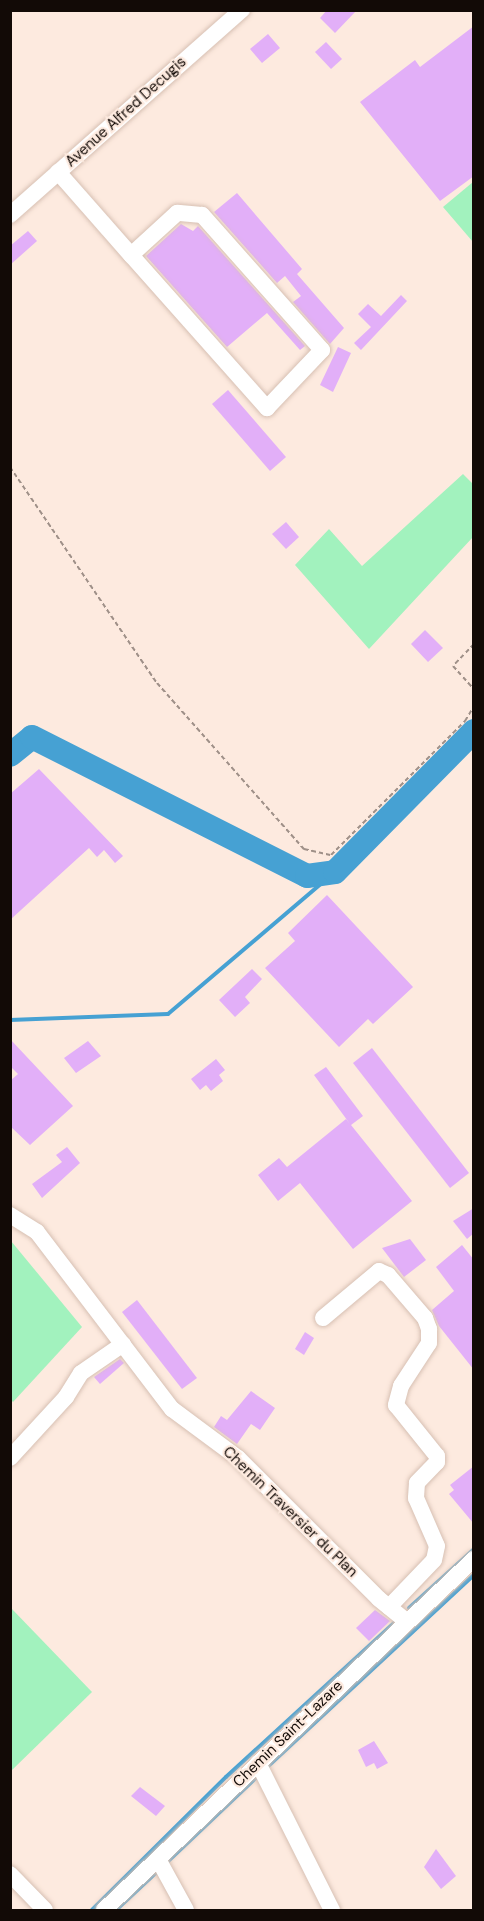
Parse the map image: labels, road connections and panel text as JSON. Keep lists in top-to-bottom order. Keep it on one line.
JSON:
{"streets":{"street":["Avenue Alfred Decugis","Chemin Traversier du Plan","Chemin Saint-Lazare"]},"crossings":[["Chemin Traversier du Plan","Chemin Saint-Lazare"]]}
